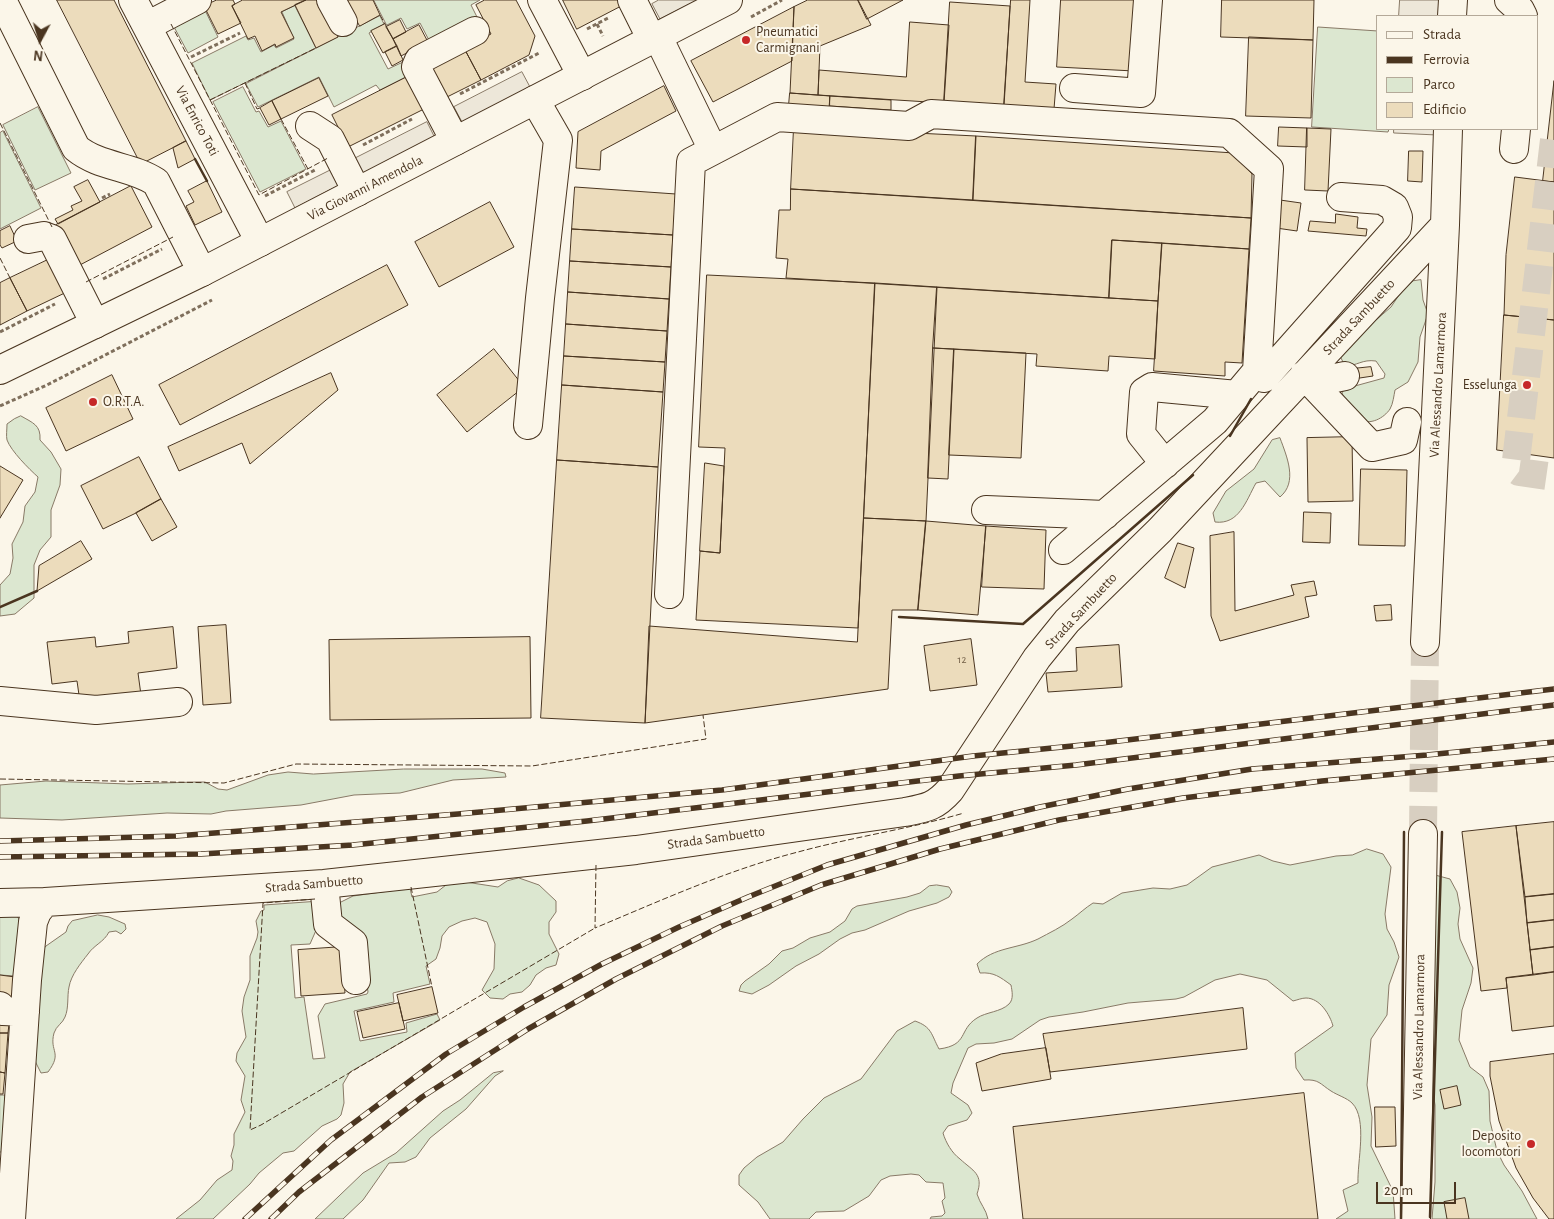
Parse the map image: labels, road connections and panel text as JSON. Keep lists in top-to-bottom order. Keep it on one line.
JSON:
{"streets":{"street":["Via Enrico Toti","Via Giovanni Amendola","Strada Sambuetto","Via Alessandro Lamarmora"]},"crossings":[["Via Enrico Toti","Via Giovanni Amendola"],["Strada Sambuetto","Via Alessandro Lamarmora"]],"places":["Pneumatici Carmignani","Esselunga","O.R.T.A.","Deposito locomotori"],"house_numbers":["12"],"legend":["Strada","Ferrovia","Parco","Edificio"],"scale_bar":"20 m","north":"bottom"}
